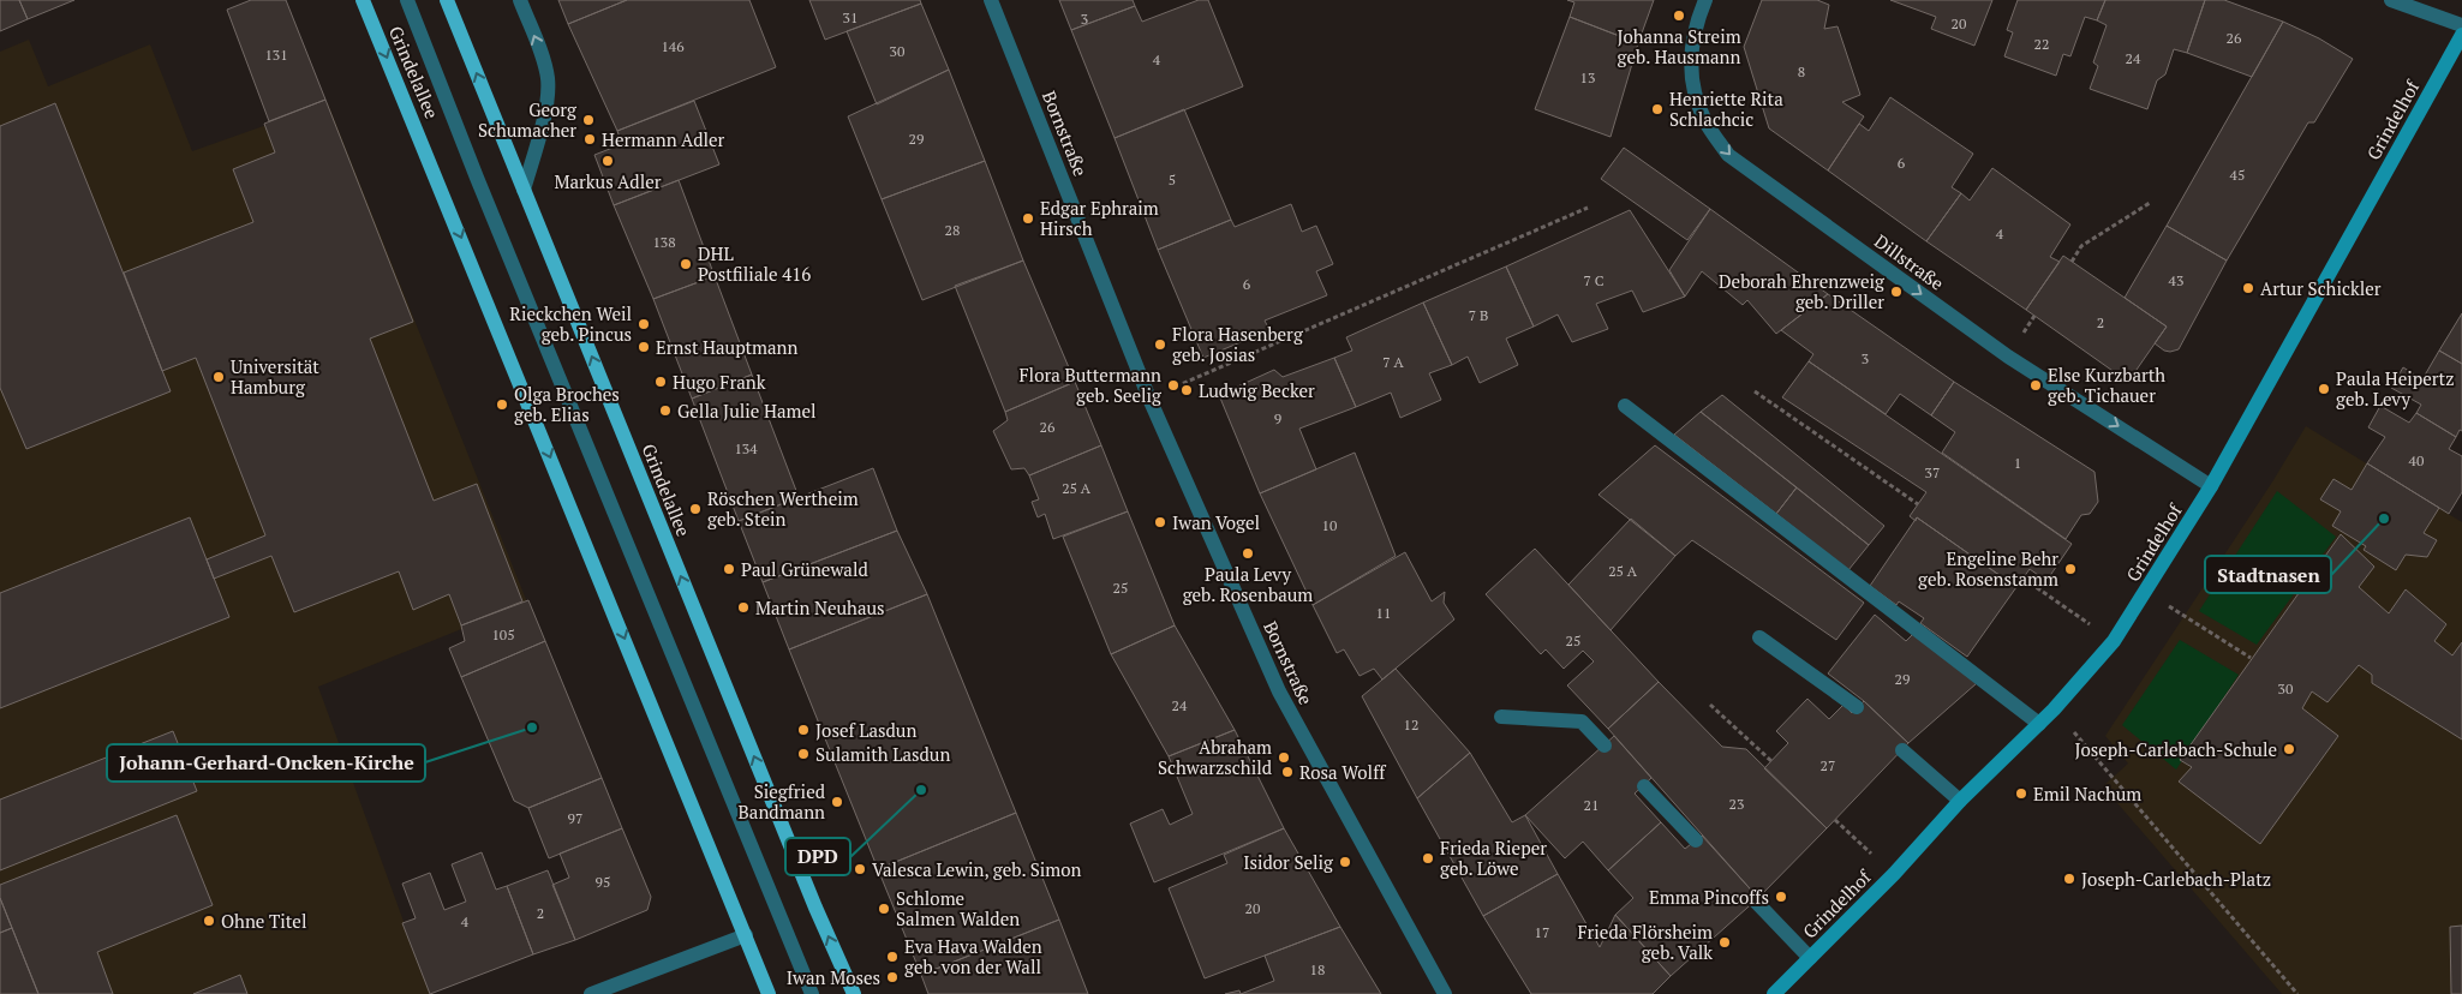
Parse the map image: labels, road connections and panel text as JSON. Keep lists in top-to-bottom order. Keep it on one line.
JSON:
{"streets":{"main road":["Grindelallee"],"street":["Grindelhof","Bornstraße","Dillstraße"]},"crossings":[["Grindelhof","Dillstraße"]],"one_way":["Dillstraße"],"places":["Johanna Streim geb. Hausmann","Henriette Rita Schlachcic","Georg Schumacher","Hermann Adler","Markus Adler","Edgar Ephraim Hirsch","DHL Postfiliale 416","Artur Schickler","Deborah Ehrenzweig geb. Driller","Rieckchen Weil geb. Pincus","Flora Hasenberg geb. Josias","Ernst Hauptmann","Universität Hamburg","Hugo Frank","Flora Buttermann geb. Seelig","Else Kurzbarth geb. Tichauer","Paula Heipertz geb. Levy","Ludwig Becker","Olga Broches geb. Elias","Gella Julie Hamel","Röschen Wertheim geb. Stein","Stadtnasen","Iwan Vogel","Paula Levy geb. Rosenbaum","Paul Grünewald","Engeline Behr geb. Rosenstamm","Martin Neuhaus","Johann-Gerhard-Oncken-Kirche","Josef Lasdun","Joseph-Carlebach-Schule","Sulamith Lasdun","Abraham Schwarzschild","Rosa Wolff","DPD","Emil Nachum","Siegfried Bandmann","Frieda Rieper geb. Löwe","Isidor Selig","Valesca Lewin, geb. Simon","Joseph-Carlebach-Platz","Emma Pincoffs","Schlome Salmen Walden","Ohne Titel","Frieda Flörsheim geb. Valk","Eva Hava Walden geb. von der Wall","Iwan Moses"],"house_numbers":["31","3","20","26","22","146","30","131","24","4","8","13","29","6","45","5","28","4","138","7 C","43","6","7 B","2","3","7 A","9","26","134","40","1","37","25 A","10","25 A","25","11","105","25","29","30","24","12","27","23","21","97","95","20","2","4","17","18"]}
